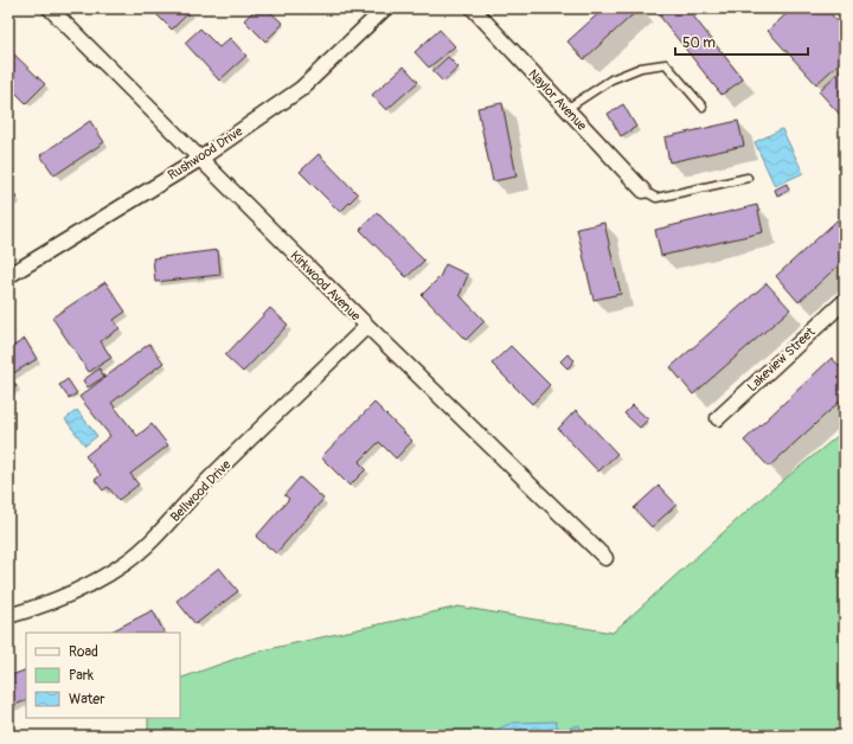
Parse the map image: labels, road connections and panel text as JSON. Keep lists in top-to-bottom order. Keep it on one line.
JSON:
{"streets":{"street":["Naylor Avenue","Rushwood Drive","Kirkwood Avenue","Lakeview Street","Bellwood Drive"]},"crossings":[["Rushwood Drive","Kirkwood Avenue"],["Kirkwood Avenue","Bellwood Drive"]],"legend":["Road","Park","Water"],"scale_bar":"50 m"}
